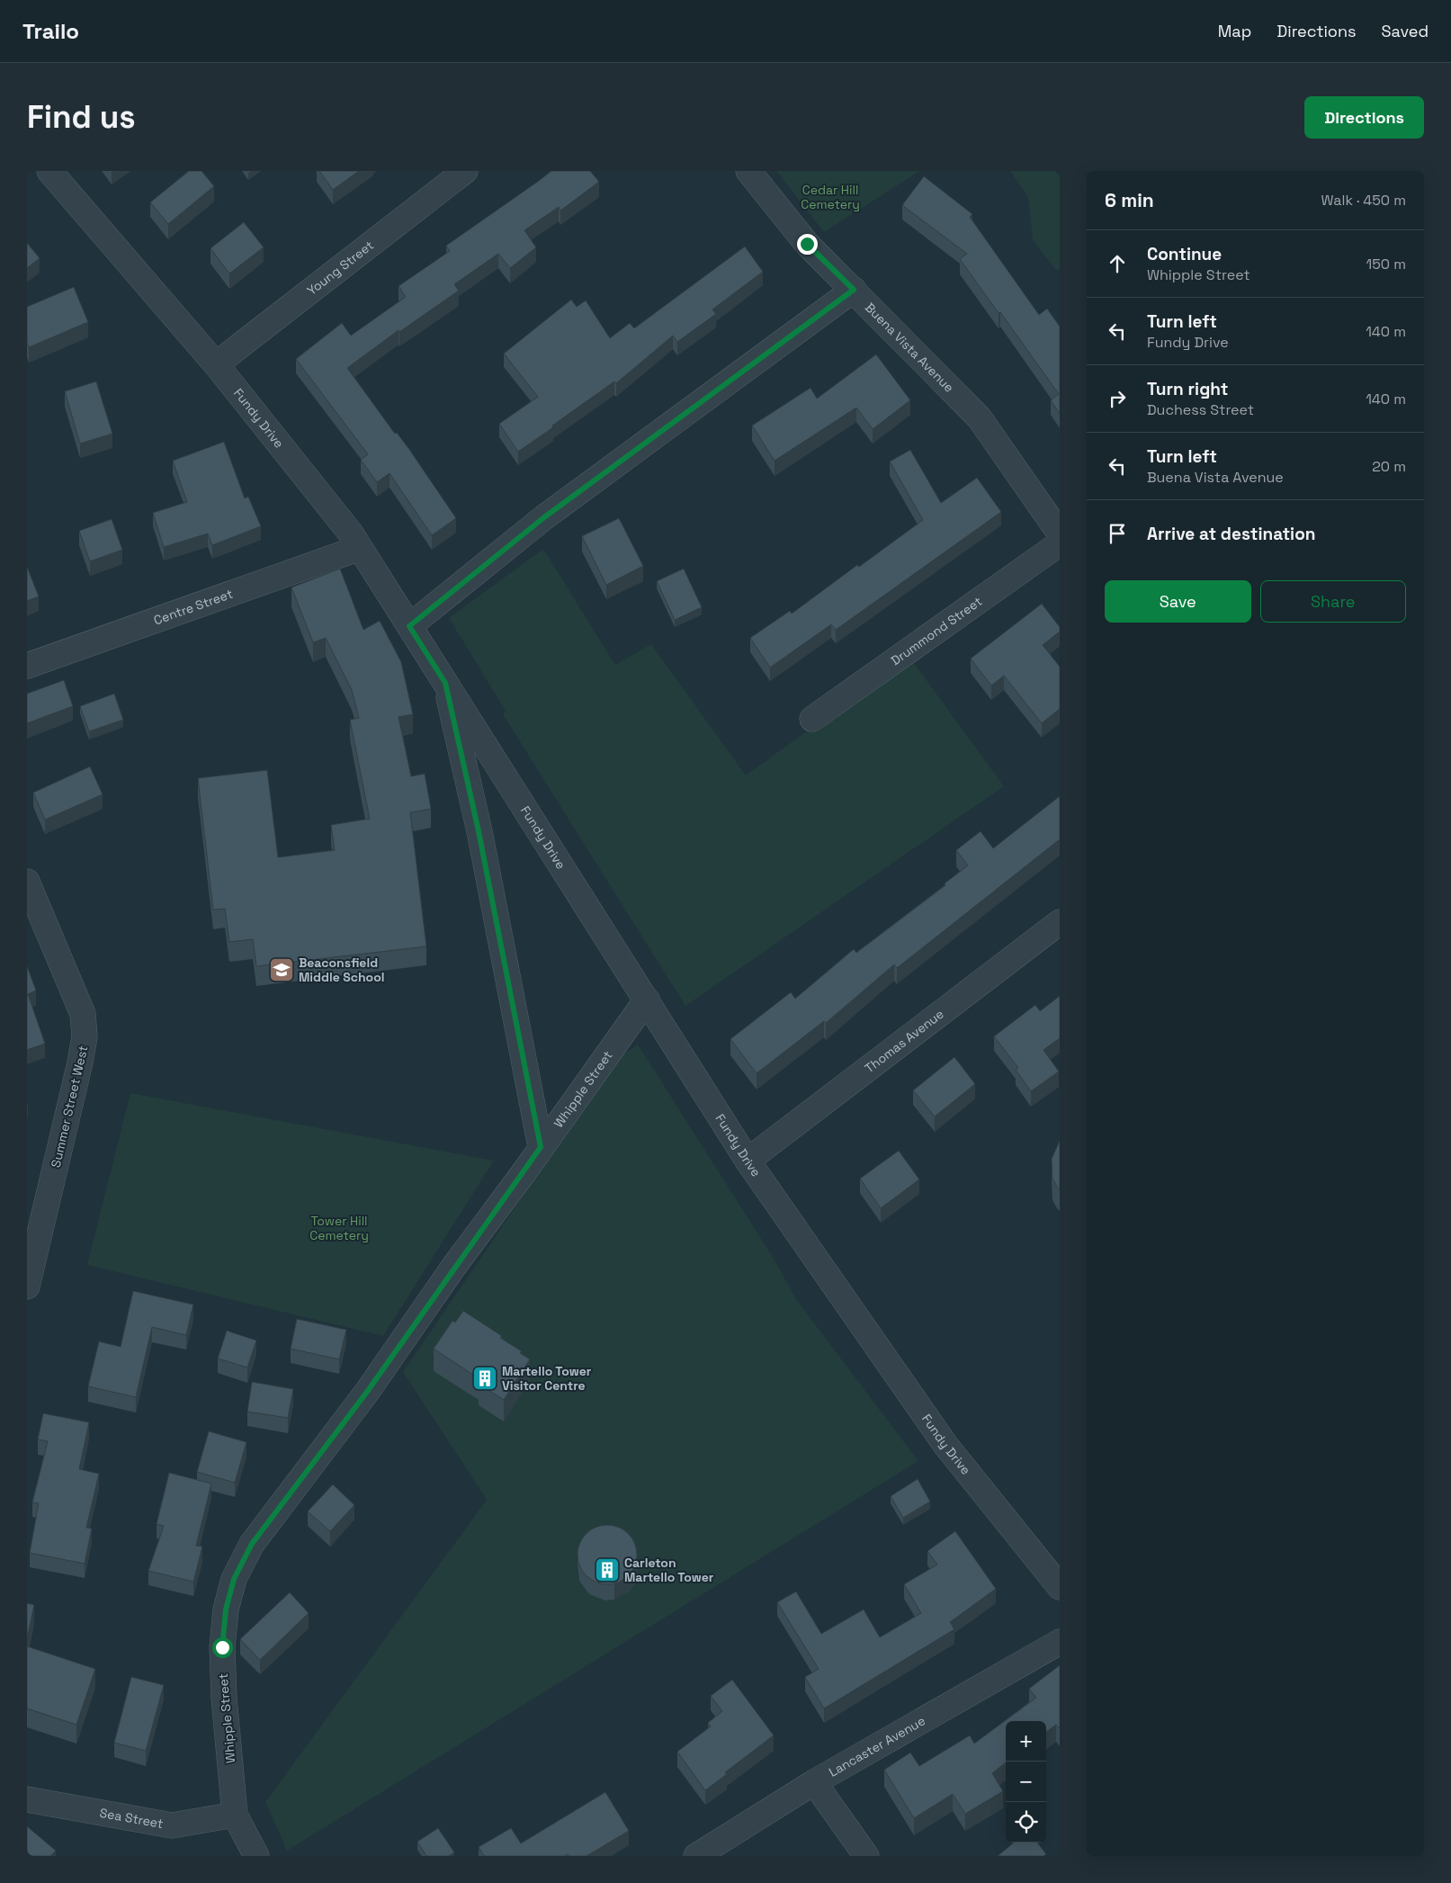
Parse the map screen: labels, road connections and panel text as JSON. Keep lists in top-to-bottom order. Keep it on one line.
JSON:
{"streets":{"street":["Young Street","Buena Vista Avenue","Fundy Drive","Centre Street","Drummond Street","Thomas Avenue","Whipple Street","Summer Street West","Lancaster Avenue","Sea Street"]},"crossings":[["Young Street","Fundy Drive"],["Fundy Drive","Centre Street"],["Fundy Drive","Thomas Avenue"],["Fundy Drive","Whipple Street"],["Whipple Street","Sea Street"]],"parks":["Cedar Hill Cemetery","Tower Hill Cemetery"],"places":{"school or university":["Beaconsfield Middle School"],"building":["Martello Tower Visitor Centre","Carleton Martello Tower"]},"page":{"header":"Trailo","nav":["Map","Directions","Saved"],"buttons":["Directions",["Save","Share"]],"title":"Find us","heading":["6 min","Walk · 450 m"],"list":[["Continue","Whipple Street","150 m"],["Turn left","Fundy Drive","140 m"],["Turn right","Duchess Street","140 m"],["Turn left","Buena Vista Avenue","20 m"],"Arrive at destination"],"map_buttons":["+","−"]}}
